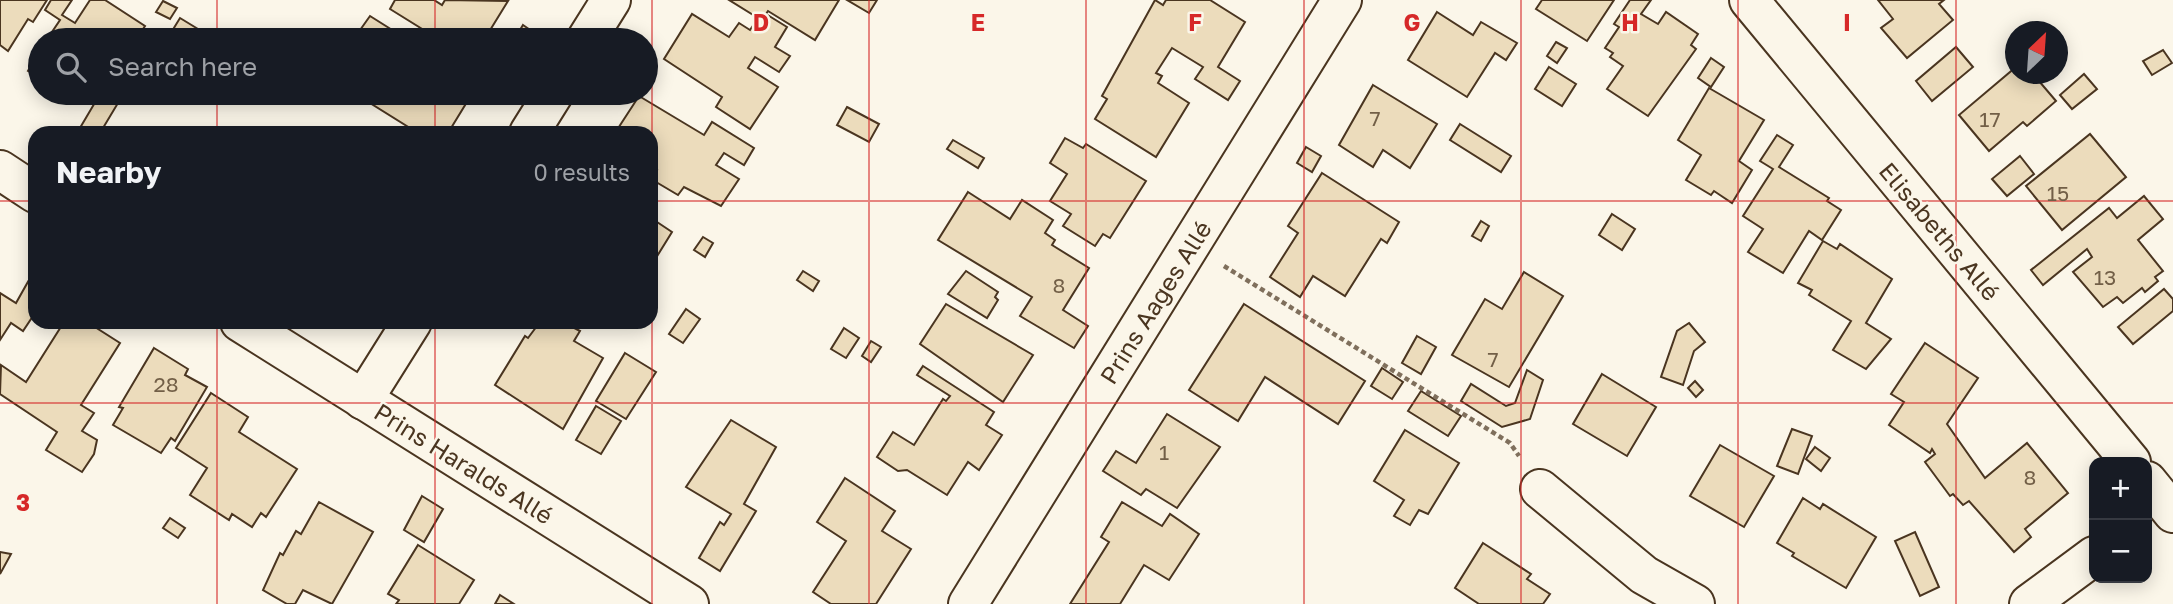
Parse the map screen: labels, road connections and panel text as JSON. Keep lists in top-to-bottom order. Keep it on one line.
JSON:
{"streets":{"street":["Elisabeths Allé","Prins Aages Allé","Prins Haralds Allé"]},"house_numbers":["7","17","15","13","8","7","28","1","8"],"north":"top right","page":{"search":"Search here","heading":["Nearby","0 results"],"map_buttons":["+","−"]},"grid":{"columns":["D","E","F","G","H","I"],"rows":["3"]}}
